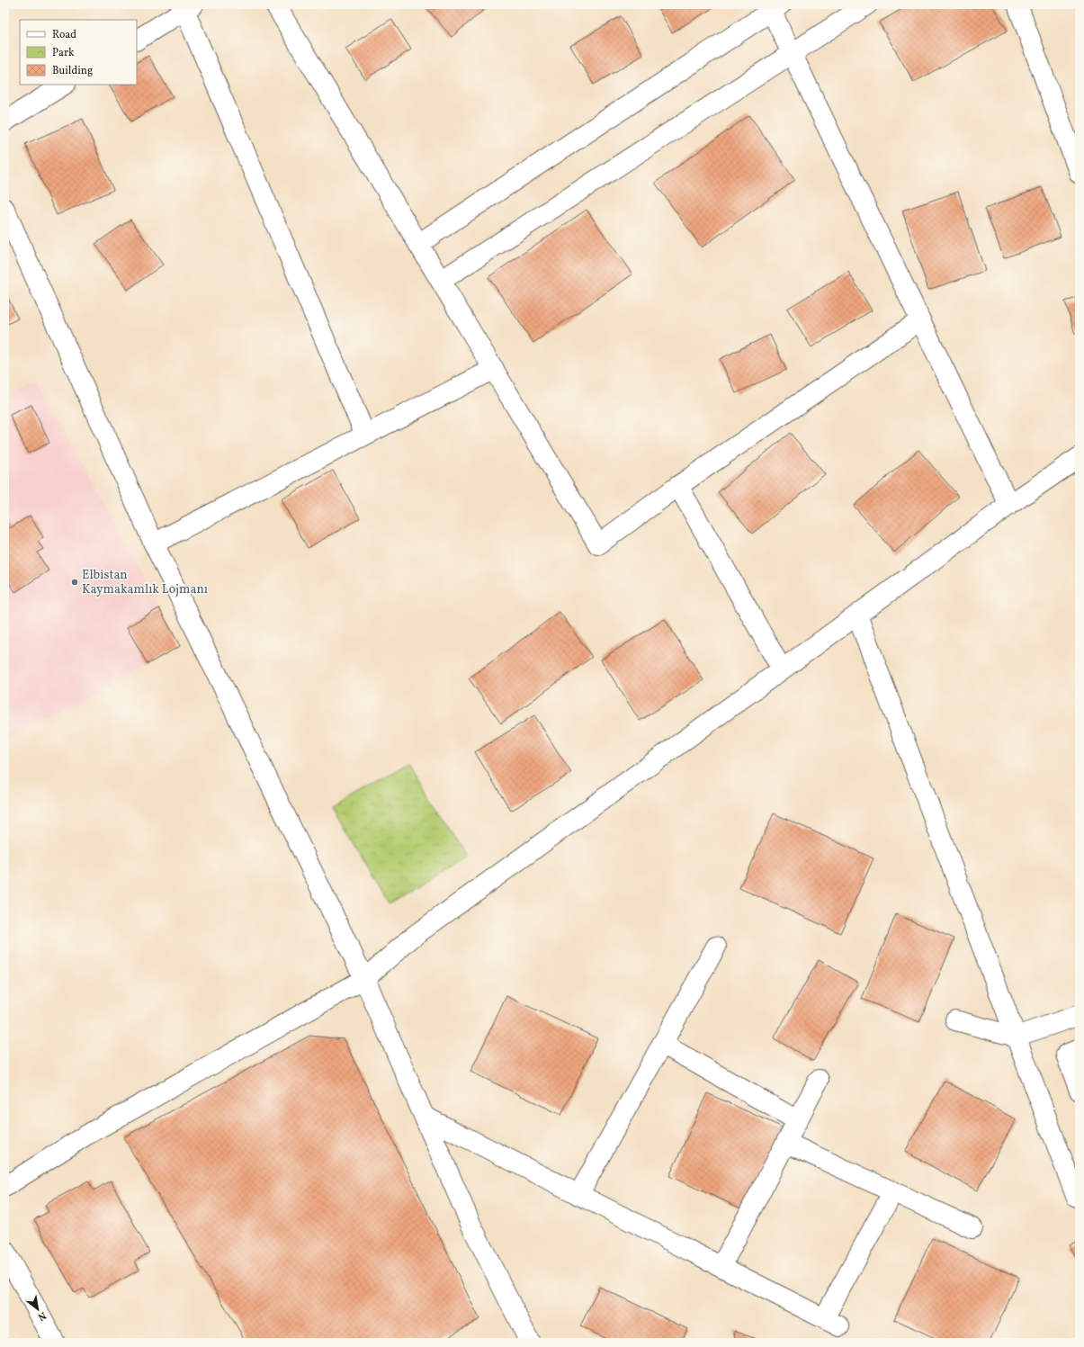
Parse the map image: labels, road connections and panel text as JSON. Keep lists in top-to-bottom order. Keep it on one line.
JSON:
{"places":["Elbistan Kaymakamlık Lojmanı"],"legend":["Road","Park","Building"],"north":"bottom right"}
